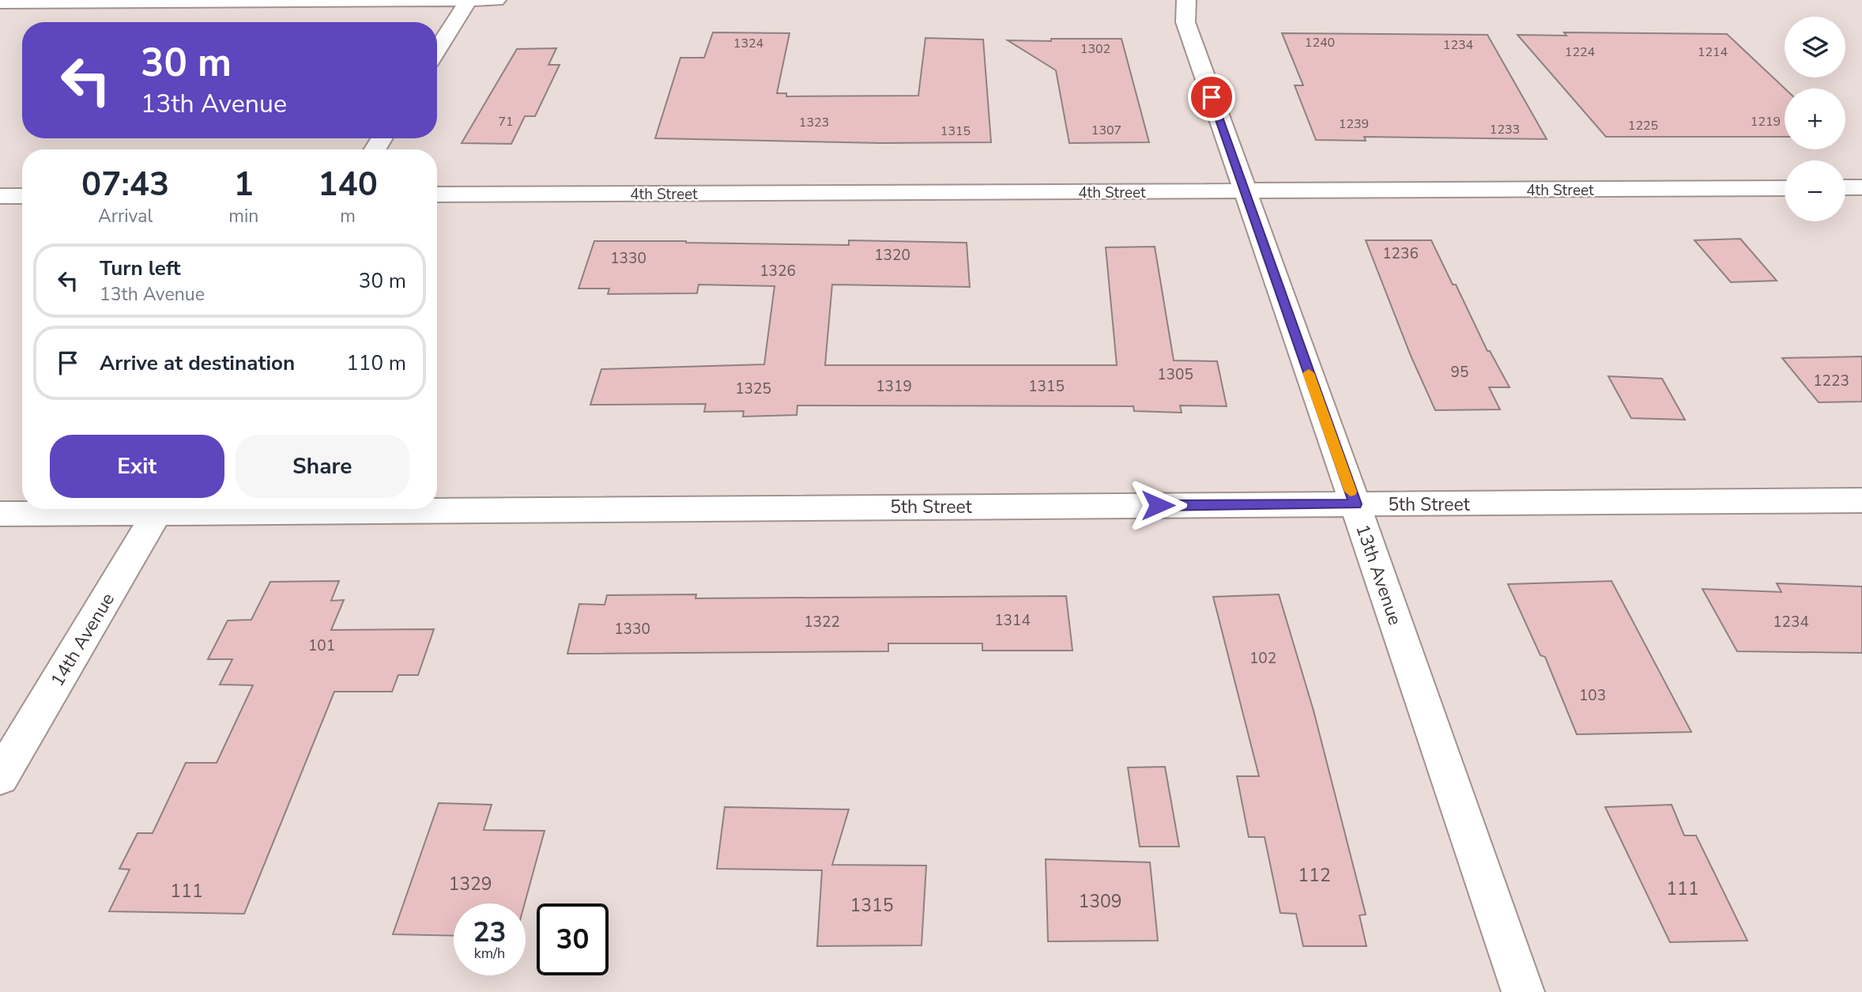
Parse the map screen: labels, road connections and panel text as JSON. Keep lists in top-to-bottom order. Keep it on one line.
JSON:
{"streets":{"street":["4th Street","5th Street","13th Avenue","14th Avenue"]},"crossings":[["4th Street","13th Avenue"],["5th Street","13th Avenue"]],"house_numbers":["1240","1324","1234","1302","1224","1214","71","1219","1323","1239","1225","1233","1307","1315","1236","1320","1330","1326","95","1305","1223","1319","1315","1325","1314","1322","1234","1330","101","102","103","112","1329","111","111","1309","1315"],"page":{"map_buttons":["+","−"],"turn":["30 m","13th Avenue"],"eta":["07:43","Arrival","1","min","140","m"],"list":[{"name":"Turn left","note":"13th Avenue","value":"30 m"},{"name":"Arrive at destination","value":"110 m"}],"buttons":["Exit","Share"],"speed":"23 km/h","limit":"30"}}
